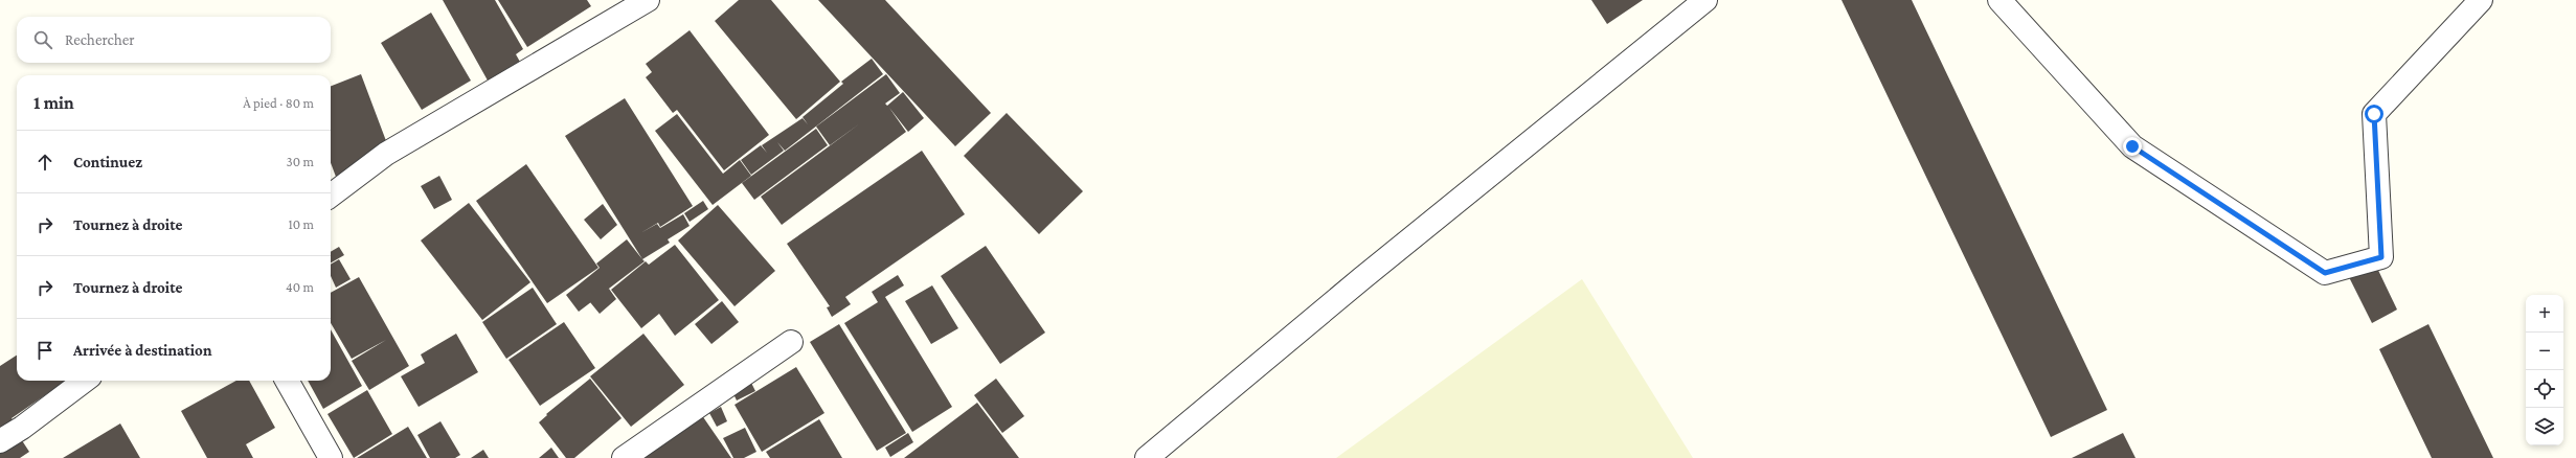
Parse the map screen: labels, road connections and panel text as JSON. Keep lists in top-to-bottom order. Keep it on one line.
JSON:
{"page":{"search":"Rechercher","heading":["1 min","À pied · 80 m"],"list":[["Continuez","30 m"],["Tournez à droite","10 m"],["Tournez à droite","40 m"],"Arrivée à destination"],"map_buttons":["+","−"]}}
